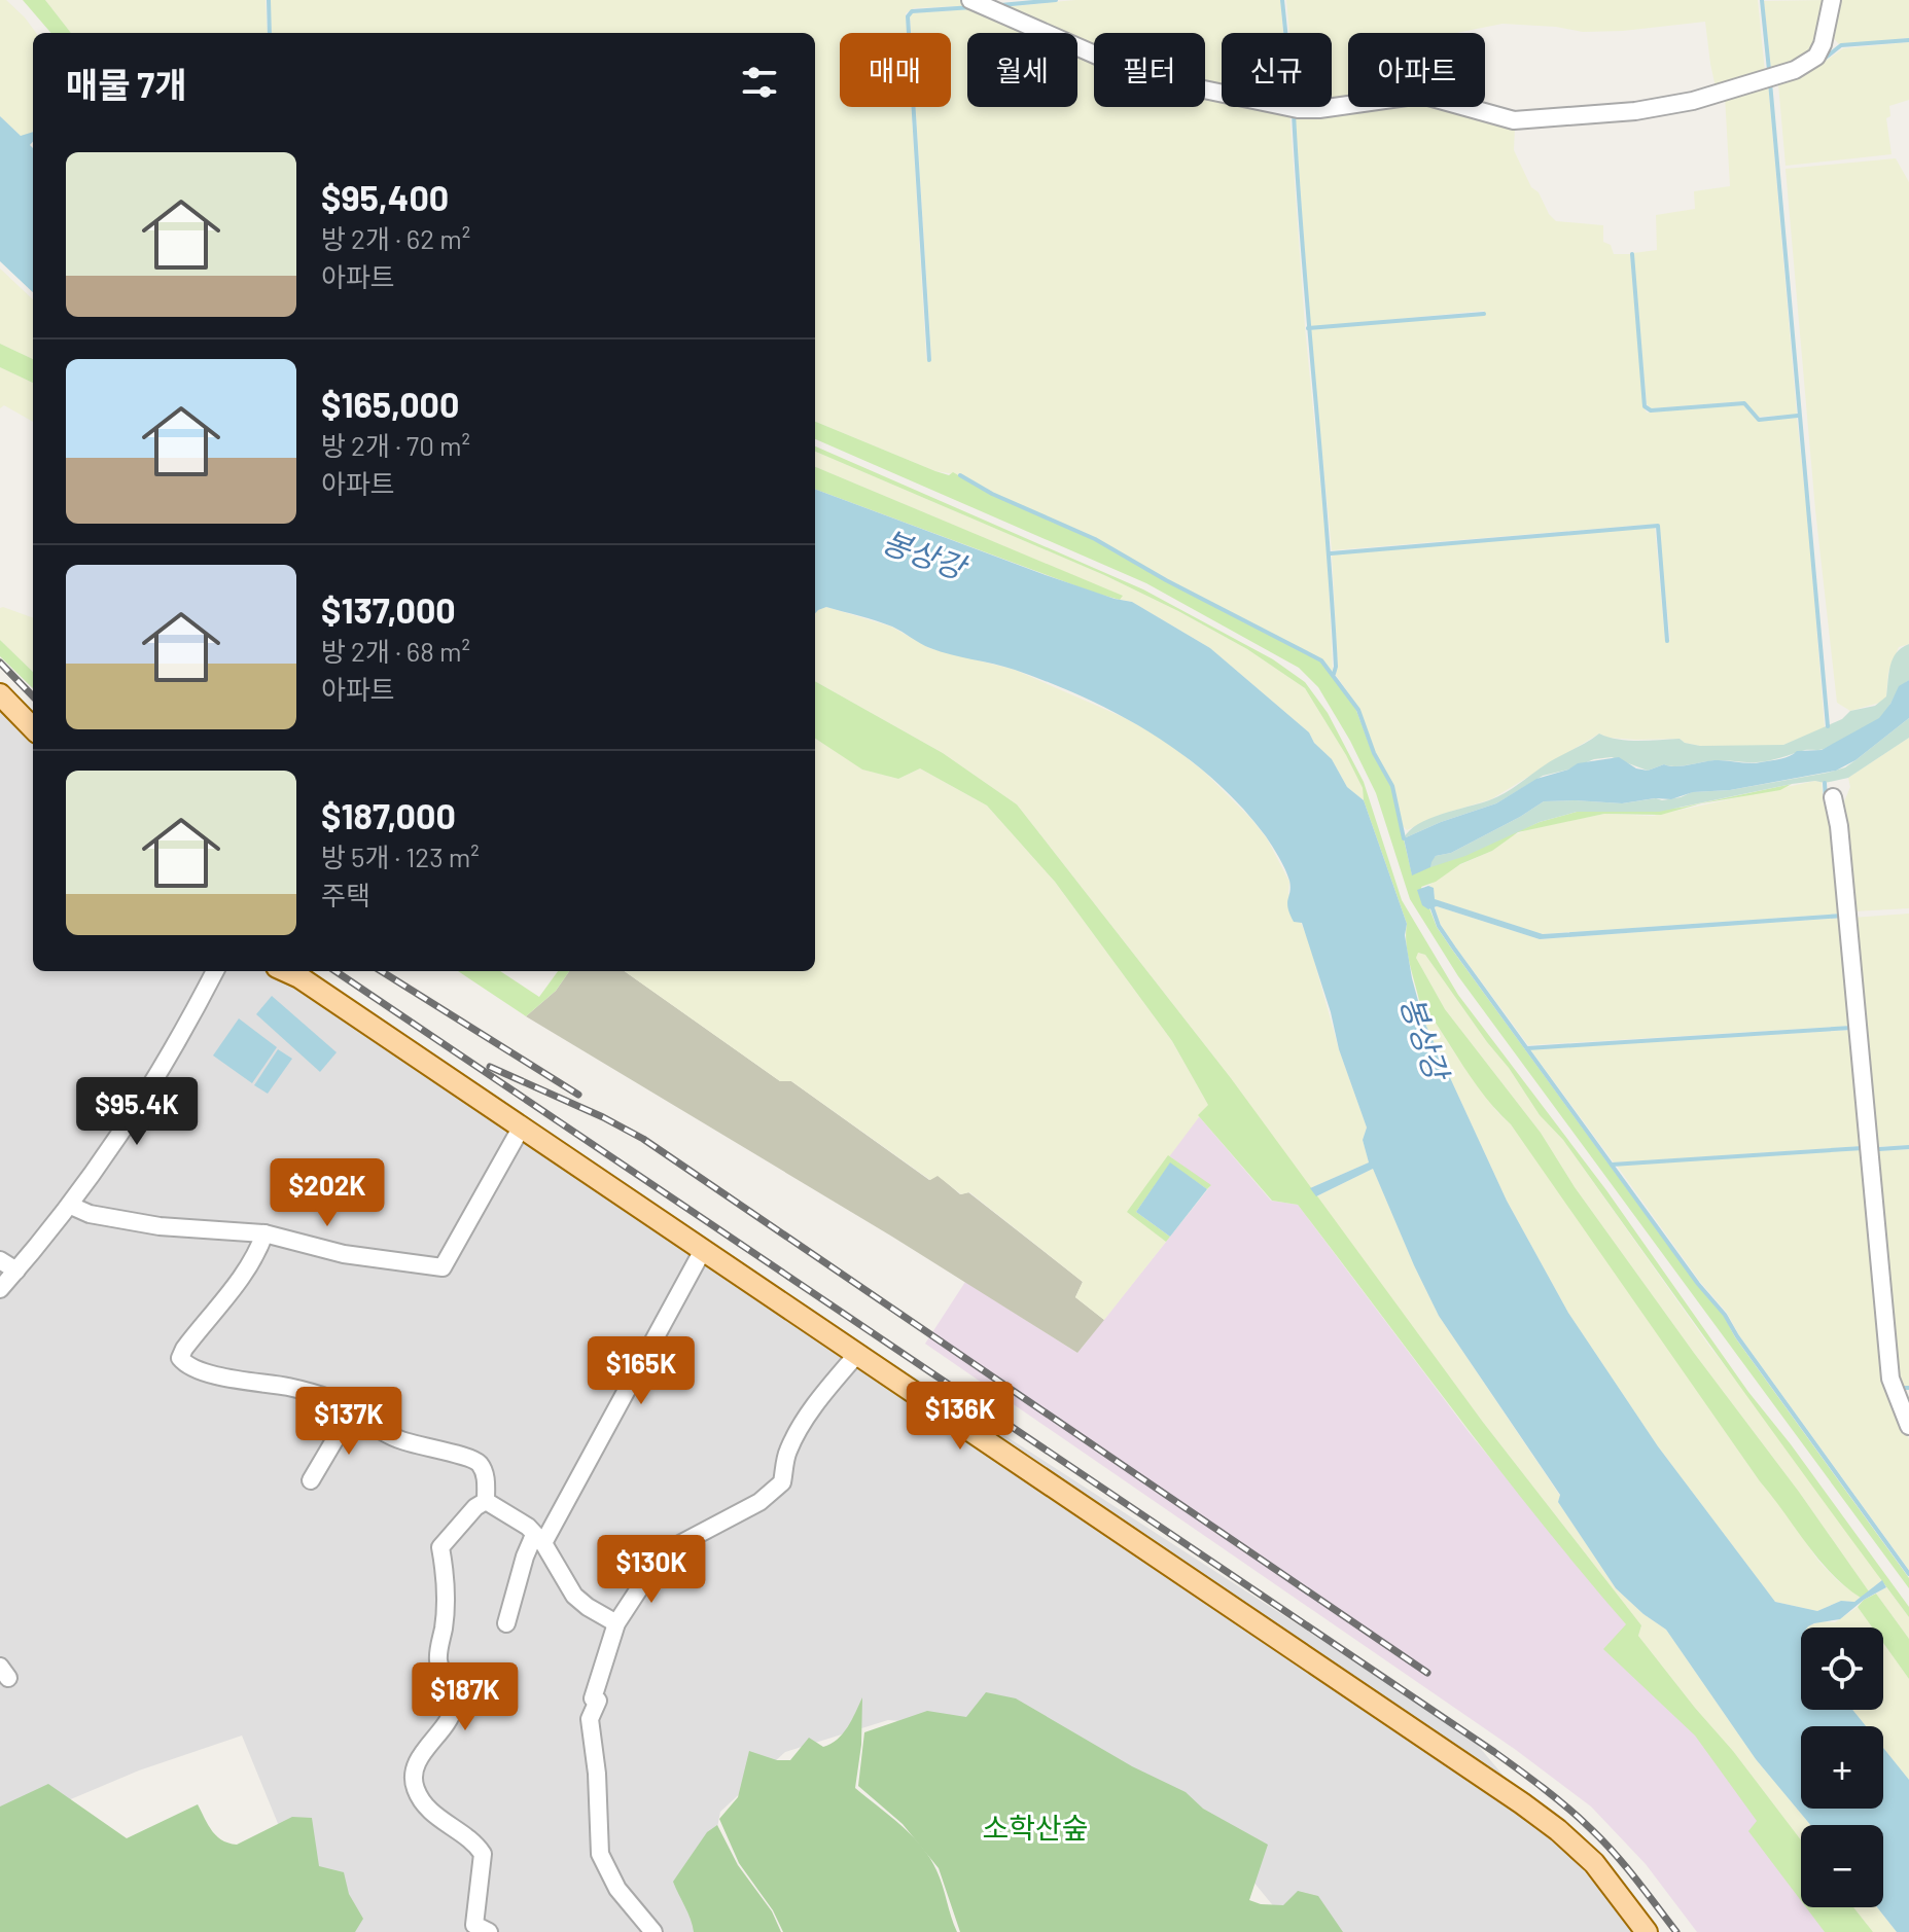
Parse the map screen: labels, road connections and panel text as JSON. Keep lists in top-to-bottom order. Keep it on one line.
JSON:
{"water":["봉상강"],"parks":["소학산숲"],"page":{"chip":["매매","월세","필터","신규","아파트"],"heading":"매물 7개","list":[{"name":"$95,400","note":"방 2개 · 62 m² · 아파트"},{"name":"$165,000","note":"방 2개 · 70 m² · 아파트"},{"name":"$137,000","note":"방 2개 · 68 m² · 아파트"},{"name":"$187,000","note":"방 5개 · 123 m² · 주택"}],"price":["$95.4K","$202K","$165K","$136K","$137K","$130K","$187K"],"map_buttons":["+","−"]}}
